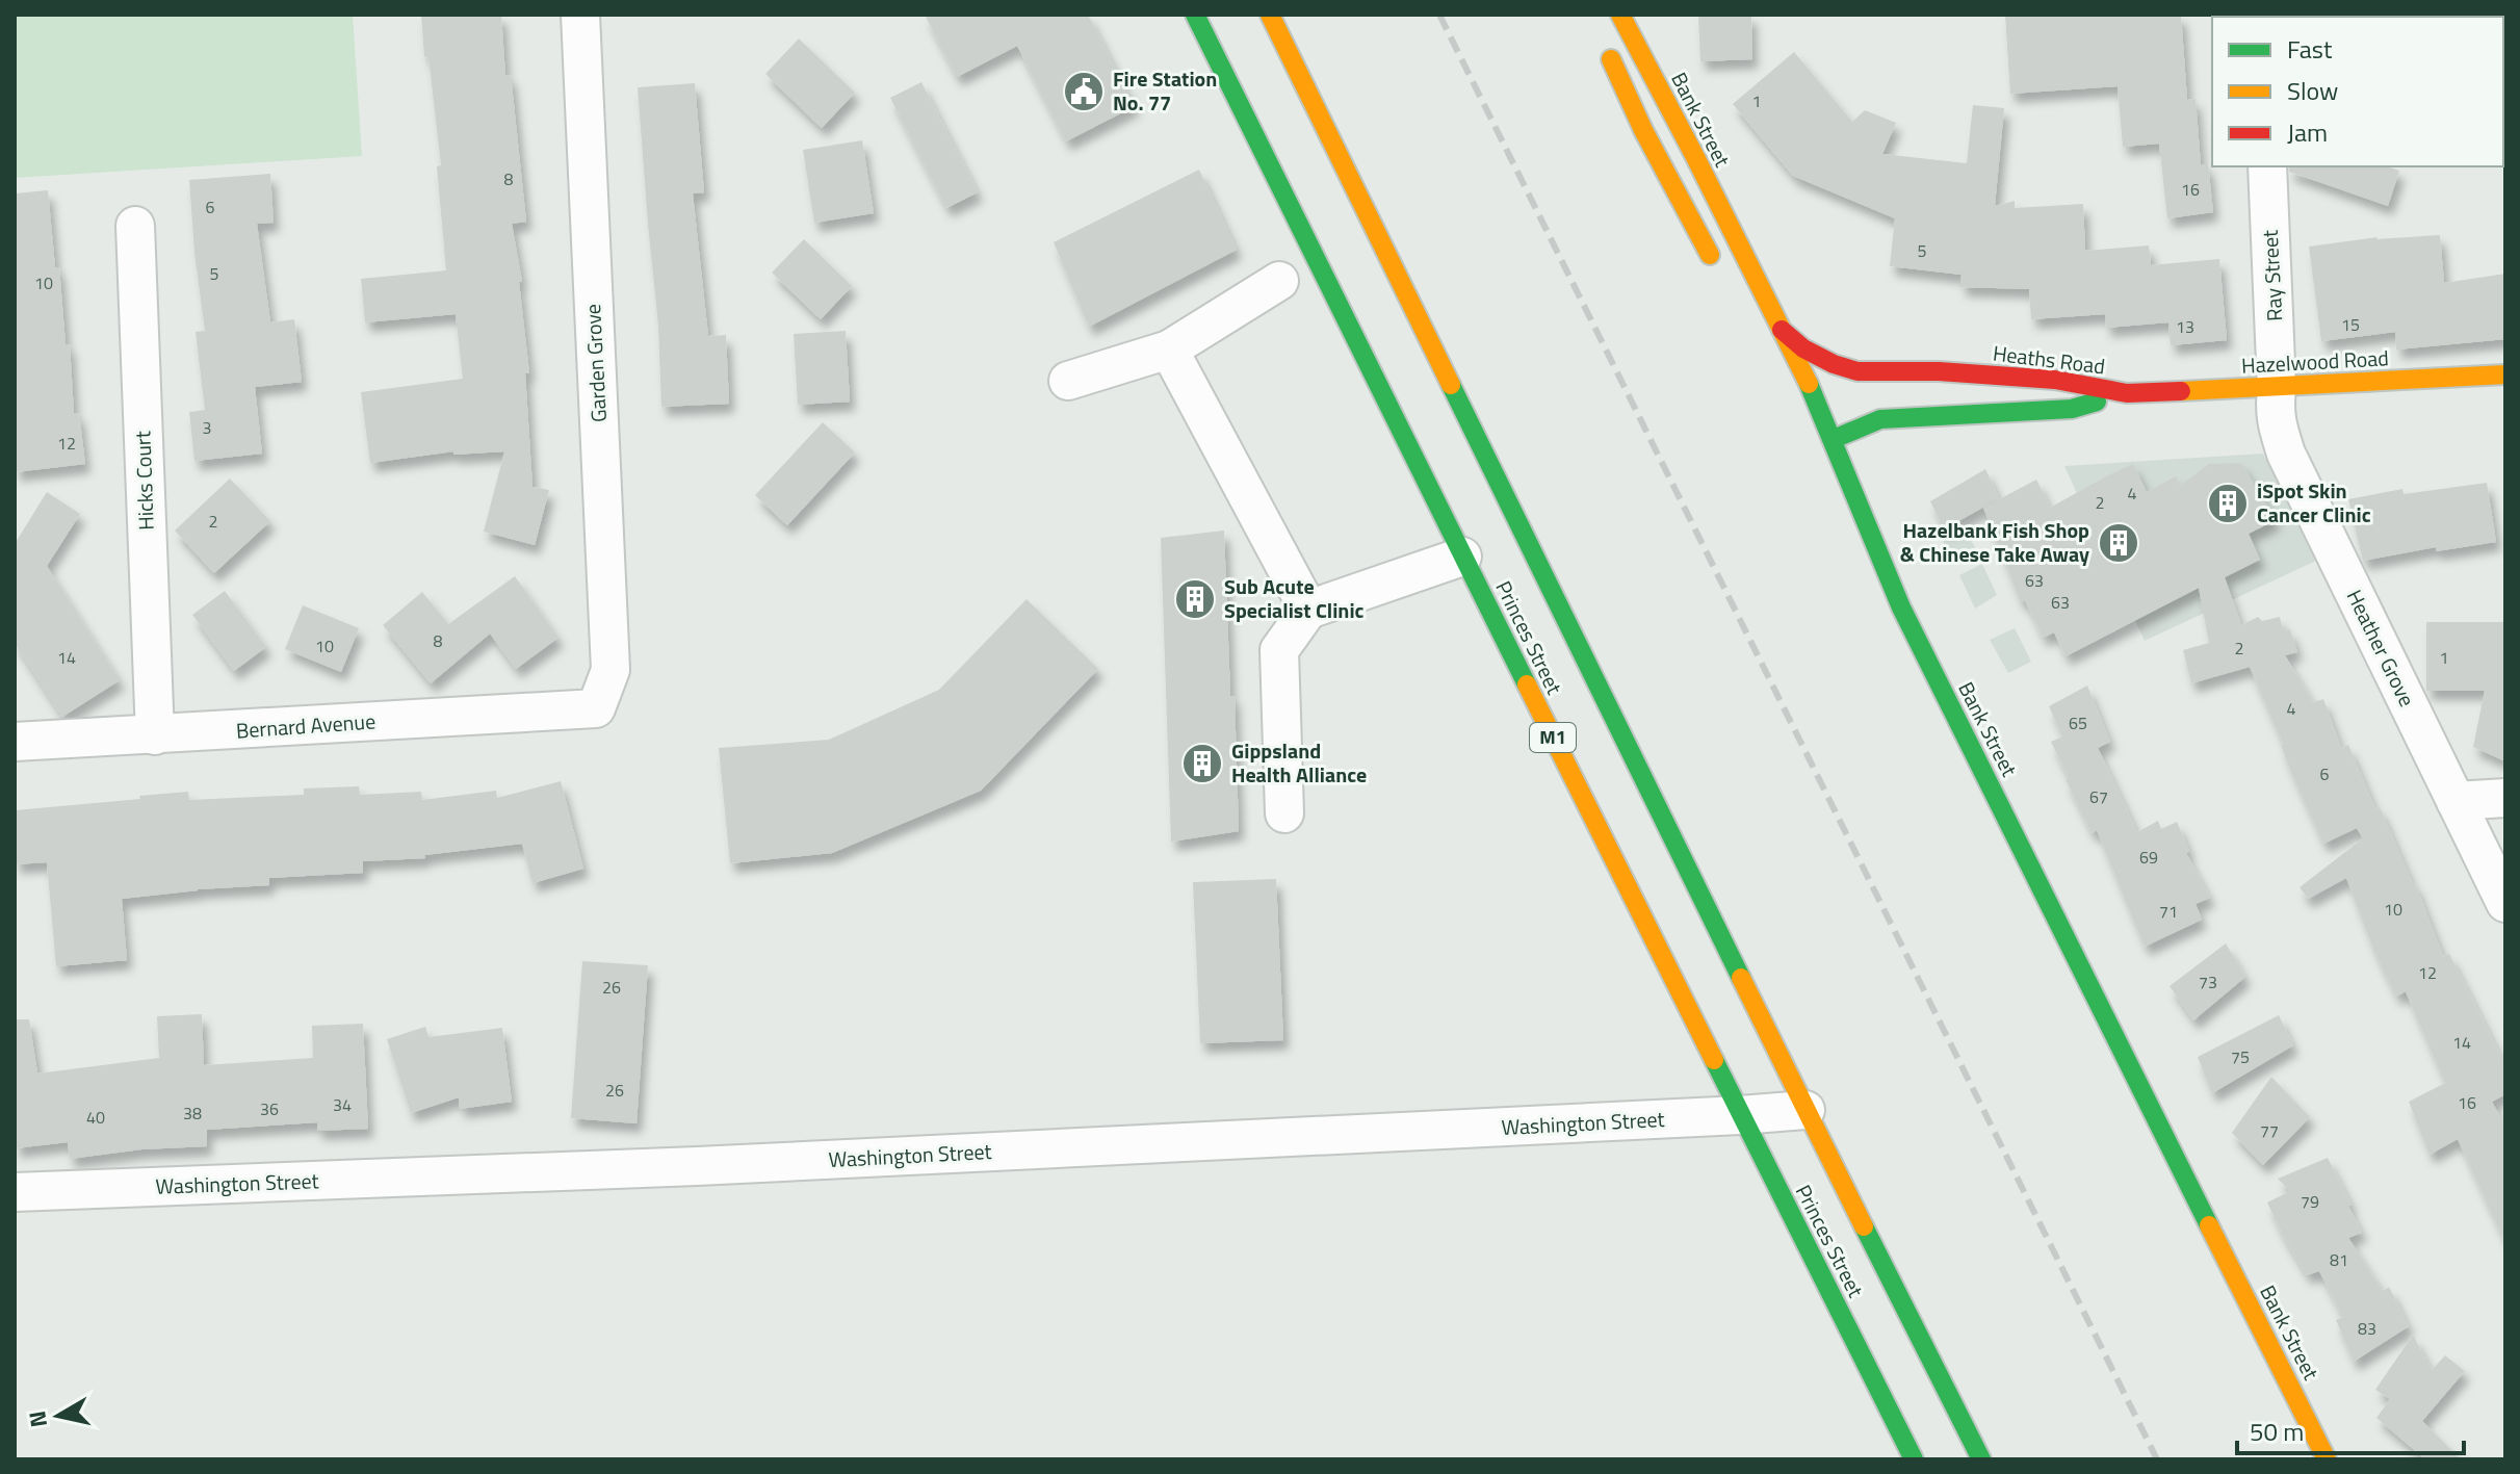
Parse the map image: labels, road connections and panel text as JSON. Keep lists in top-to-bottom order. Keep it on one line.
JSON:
{"streets":{"main road":["Bank Street","Heaths Road","Hazelwood Road","Princes Street","M1"],"street":["Ray Street","Garden Grove","Hicks Court","Heather Grove","Bernard Avenue","Washington Street"]},"crossings":[["Bank Street","Heaths Road"],["Ray Street","Hazelwood Road"],["Ray Street","Heather Grove"],["Heaths Road","Hazelwood Road"],["Hazelwood Road","Heather Grove"],["Garden Grove","Bernard Avenue"],["Hicks Court","Bernard Avenue"],["Princes Street","Washington Street"]],"places":{"public building":["Fire Station No. 77"],"building":["iSpot Skin Cancer Clinic","Hazelbank Fish Shop & Chinese Take Away","Sub Acute Specialist Clinic","Gippsland Health Alliance"]},"house_numbers":["1","8","16","6","5","5","10","15","13","3","12","4","2","2","63","63","8","10","2","14","1","4","65","6","67","69","10","71","12","73","26","14","75","26","16","34","36","38","40","77","79","81","83"],"legend":["Fast","Slow","Jam"],"scale_bar":"50 m","north":"left"}
